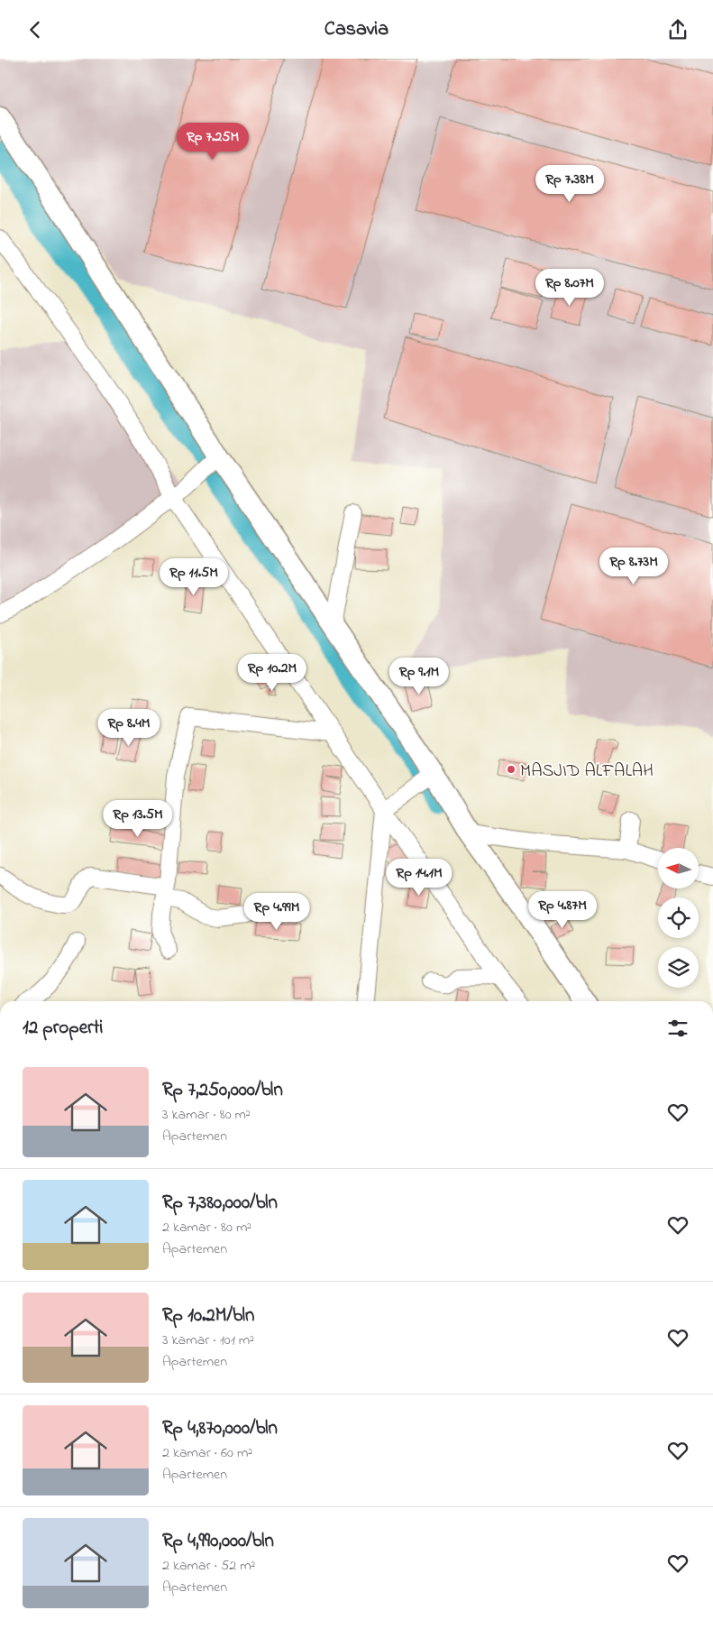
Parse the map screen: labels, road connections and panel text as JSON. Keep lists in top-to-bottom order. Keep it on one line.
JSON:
{"places":["MASJID ALFALAH"],"north":"left","page":{"header":"Casavia","price":["Rp 7.25M","Rp 7.38M","Rp 8.07M","Rp 8.73M","Rp 11.5M","Rp 10.2M","Rp 9.1M","Rp 8.4M","Rp 13.5M","Rp 14.1M","Rp 4.87M","Rp 4.99M"],"heading":"12 properti","list":[{"name":"Rp 7,250,000/bln","note":"3 kamar · 80 m² · Apartemen"},{"name":"Rp 7,380,000/bln","note":"2 kamar · 80 m² · Apartemen"},{"name":"Rp 10.2M/bln","note":"3 kamar · 101 m² · Apartemen"},{"name":"Rp 4,870,000/bln","note":"2 kamar · 60 m² · Apartemen"},{"name":"Rp 4,990,000/bln","note":"2 kamar · 52 m² · Apartemen"}]}}
